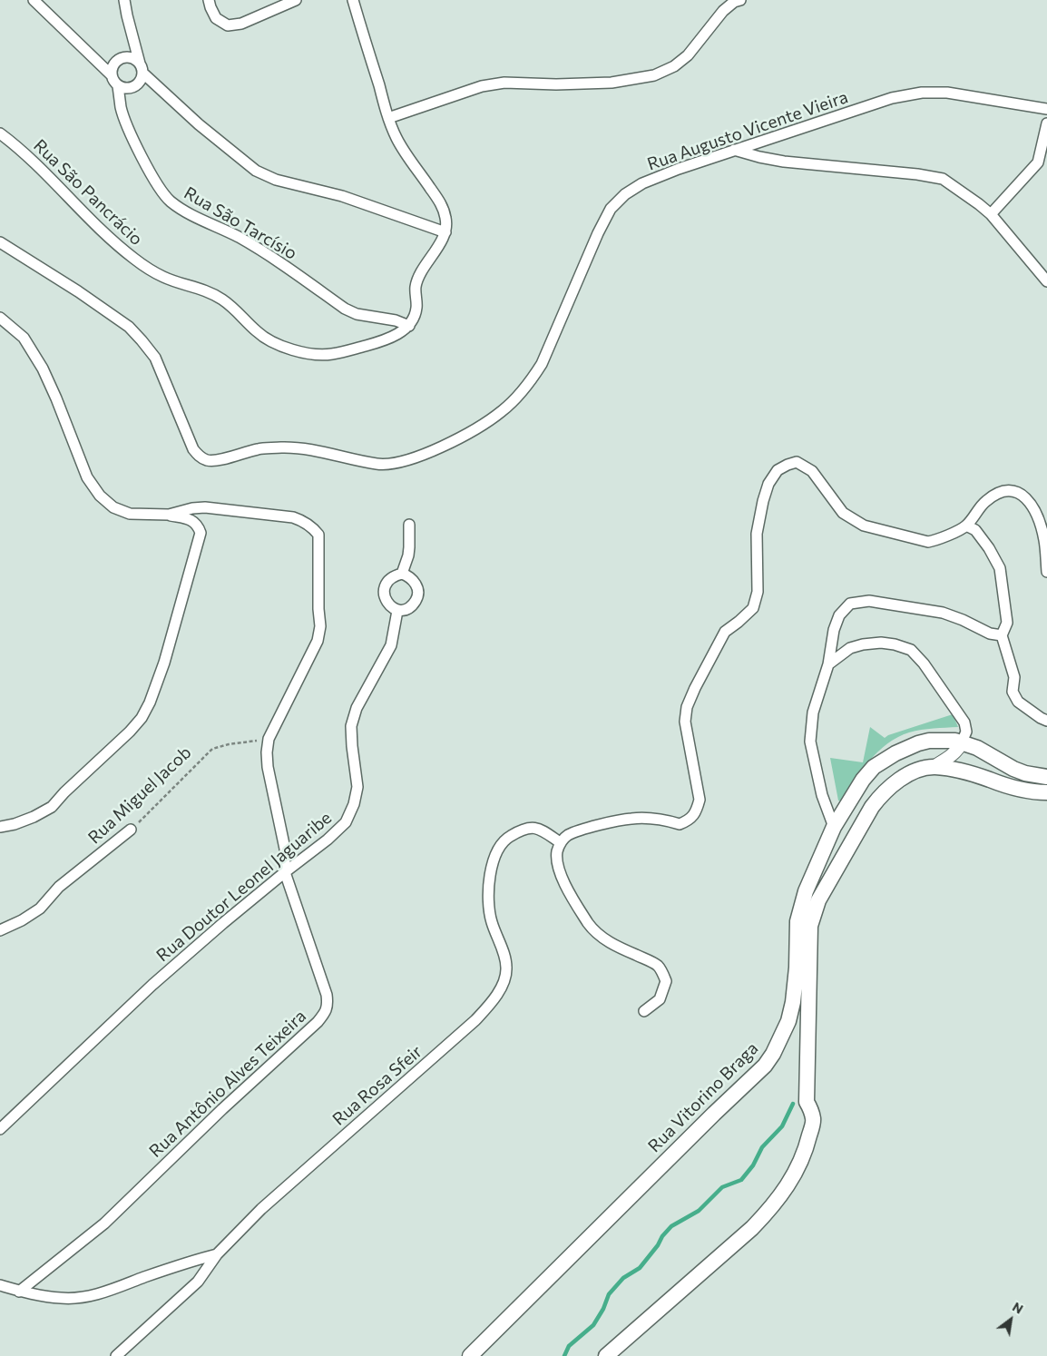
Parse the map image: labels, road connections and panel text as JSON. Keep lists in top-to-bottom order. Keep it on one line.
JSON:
{"streets":{"main road":["Rua Vitorino Braga"],"street":["Rua Augusto Vicente Vieira","Rua São Pancrácio","Rua São Tarcísio","Rua Miguel Jacob","Rua Doutor Leonel Jaguaribe","Rua Antônio Alves Teixeira","Rua Rosa Sfeir"]},"crossings":[["Rua São Pancrácio","Rua São Tarcísio"],["Rua Miguel Jacob","Rua Antônio Alves Teixeira"],["Rua Doutor Leonel Jaguaribe","Rua Antônio Alves Teixeira"]],"north":"top right"}
